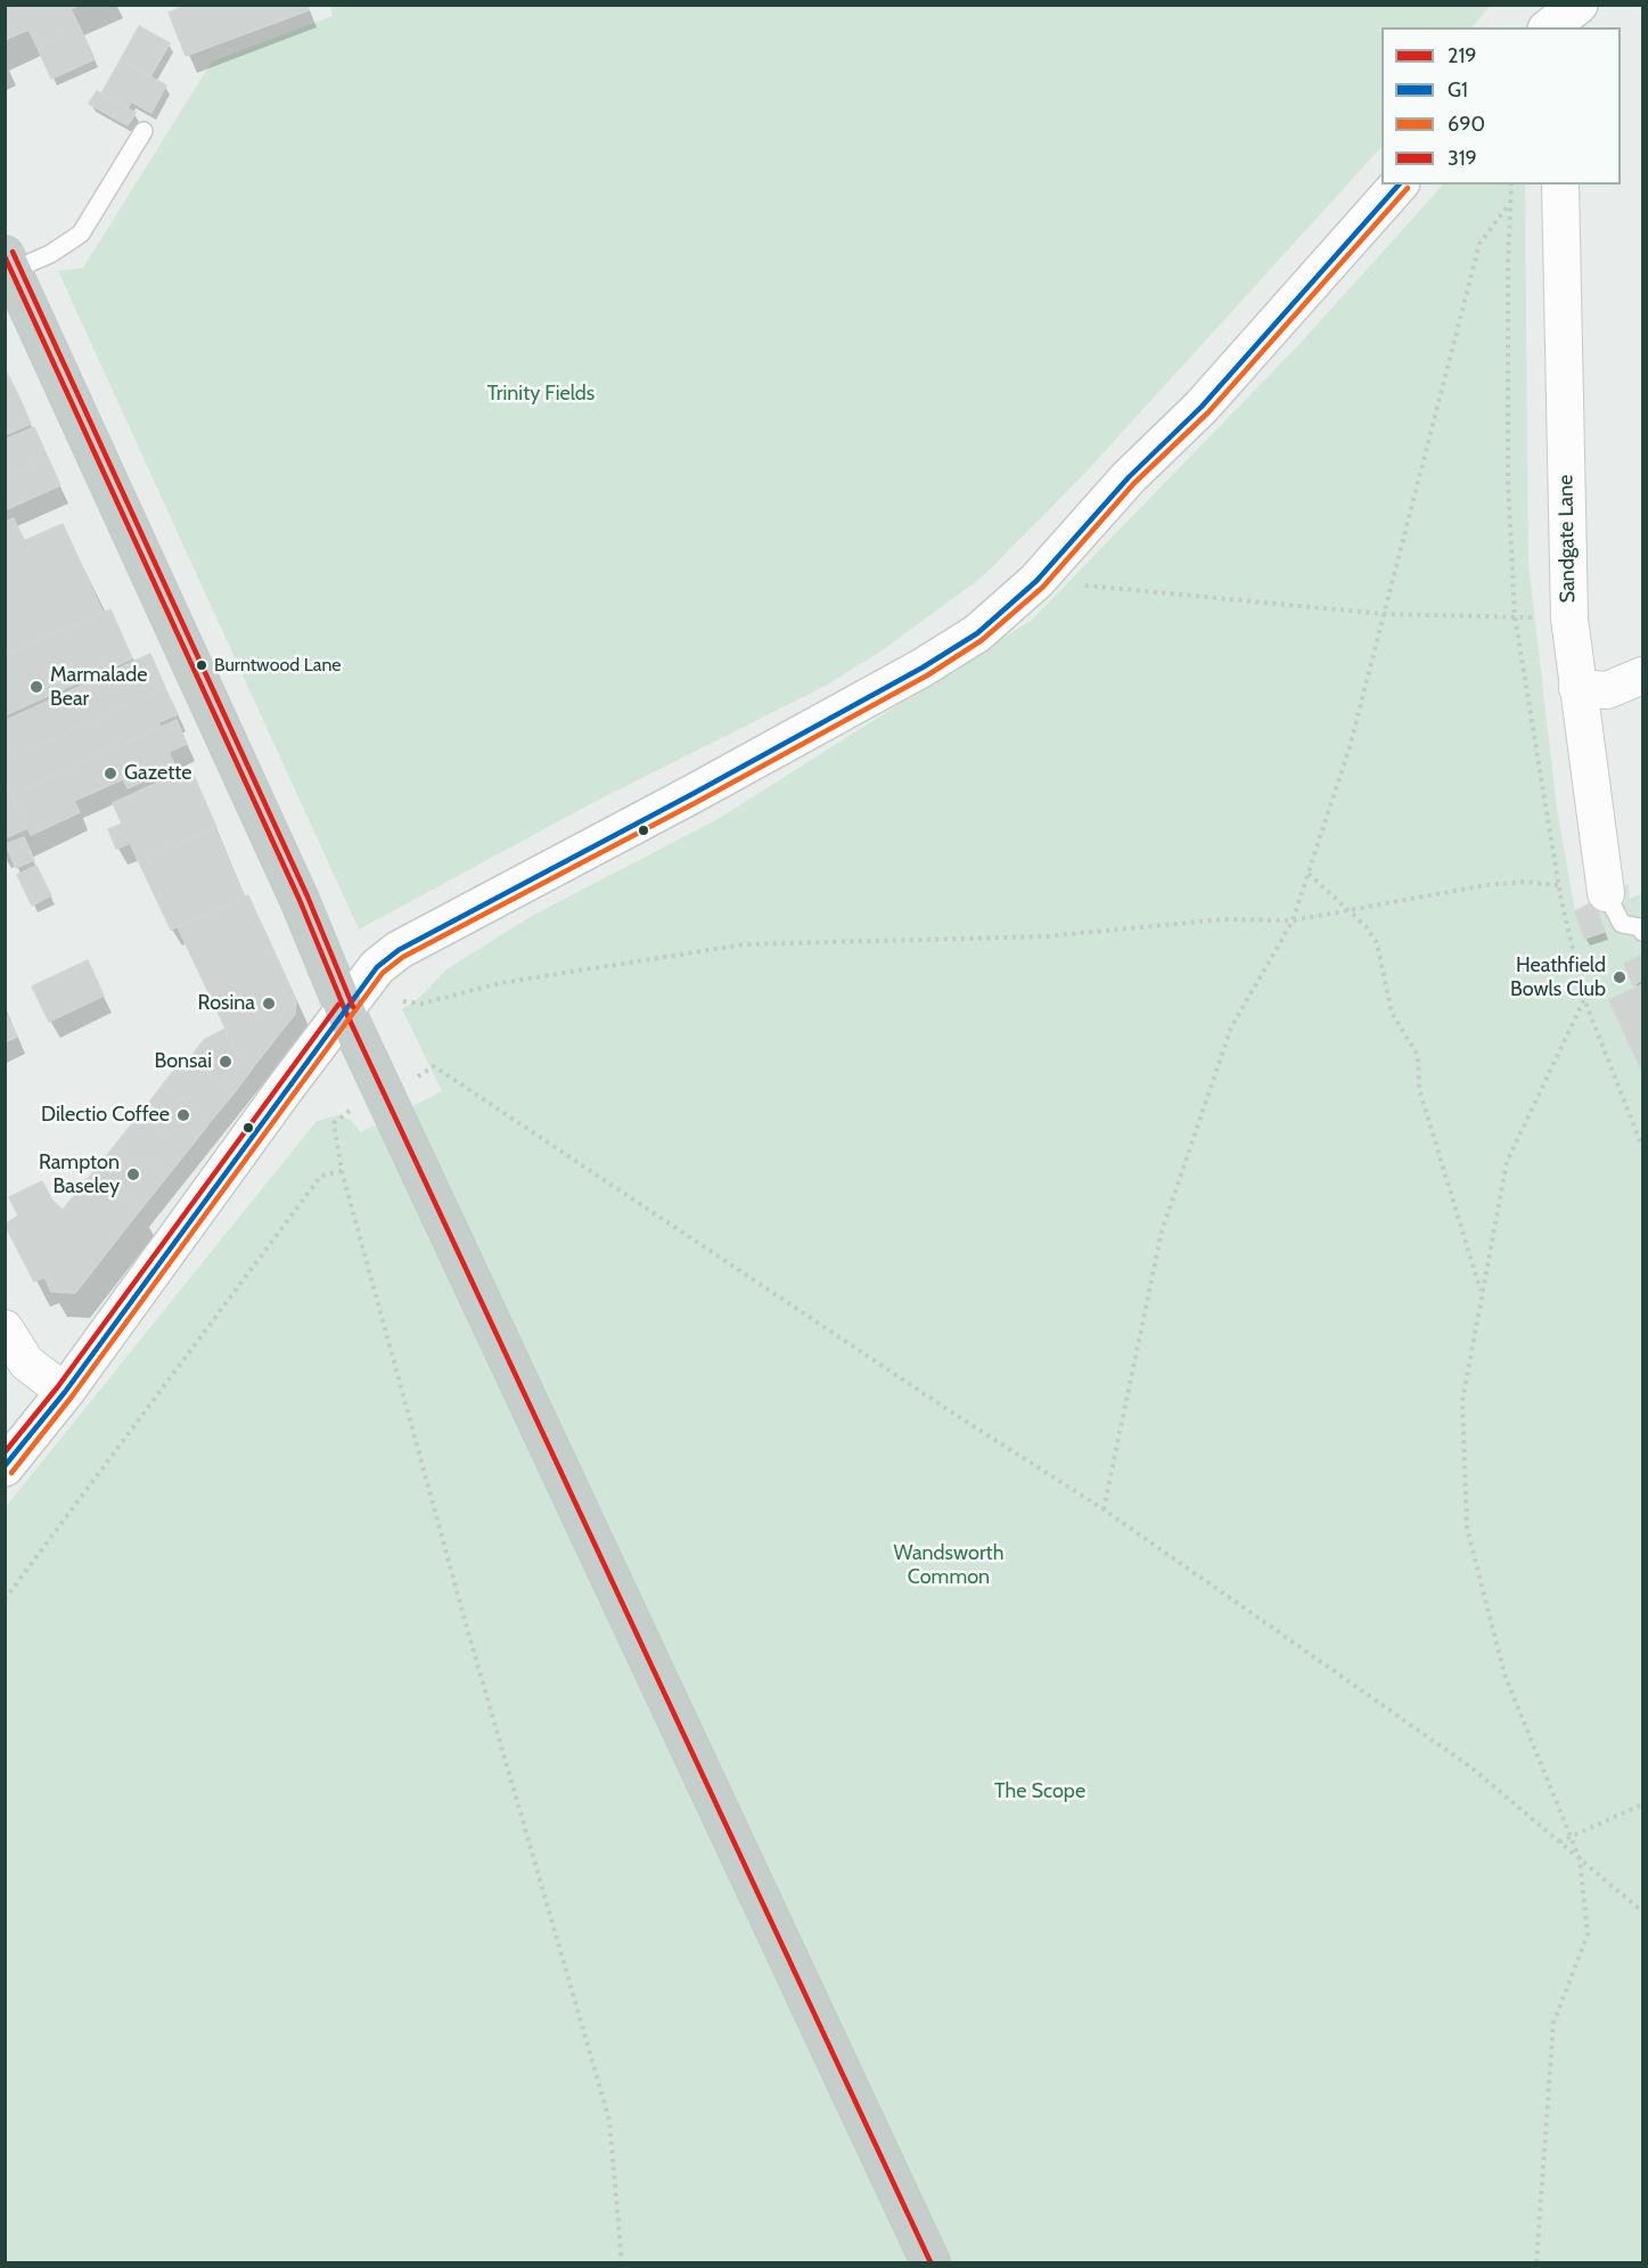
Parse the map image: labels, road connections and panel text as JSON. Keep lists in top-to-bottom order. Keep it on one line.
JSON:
{"streets":{"street":["Sandgate Lane"]},"parks":["Trinity Fields","Wandsworth Common","The Scope"],"places":["Burntwood Lane","Marmalade Bear","Gazette","Heathfield Bowls Club","Rosina","Bonsai","Dilectio Coffee","Rampton Baseley"],"lines":["transit line G1","transit line 690","transit line 319","transit line 219"],"legend":["219","G1","690","319"]}
